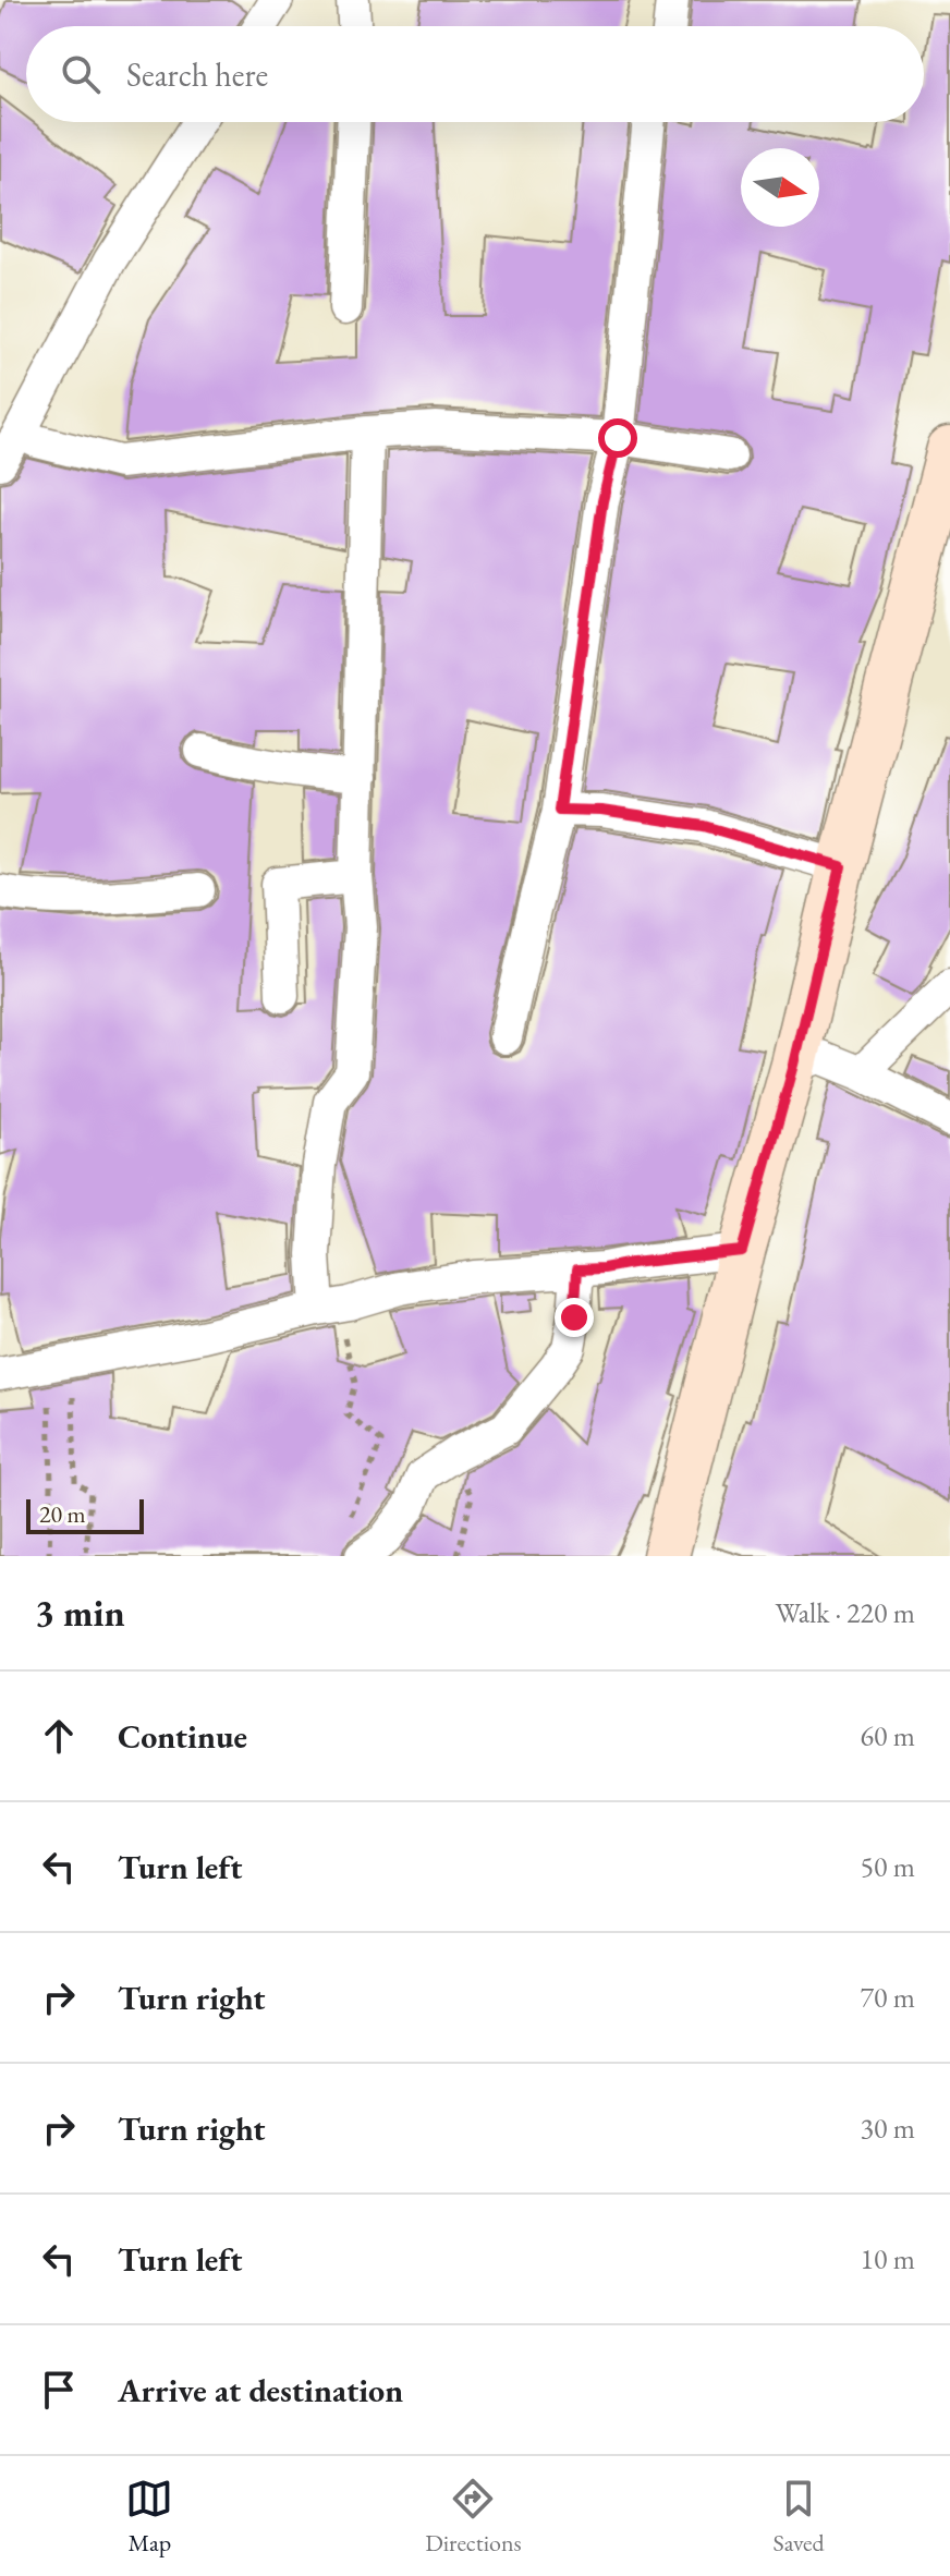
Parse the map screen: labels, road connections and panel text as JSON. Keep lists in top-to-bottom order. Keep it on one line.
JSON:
{"scale_bar":"20 m","north":"right","page":{"search":"Search here","scale":"20 m","heading":["3 min","Walk · 220 m"],"list":[["Continue","60 m"],["Turn left","50 m"],["Turn right","70 m"],["Turn right","30 m"],["Turn left","10 m"],"Arrive at destination"],"nav":["Map","Directions","Saved"]}}
